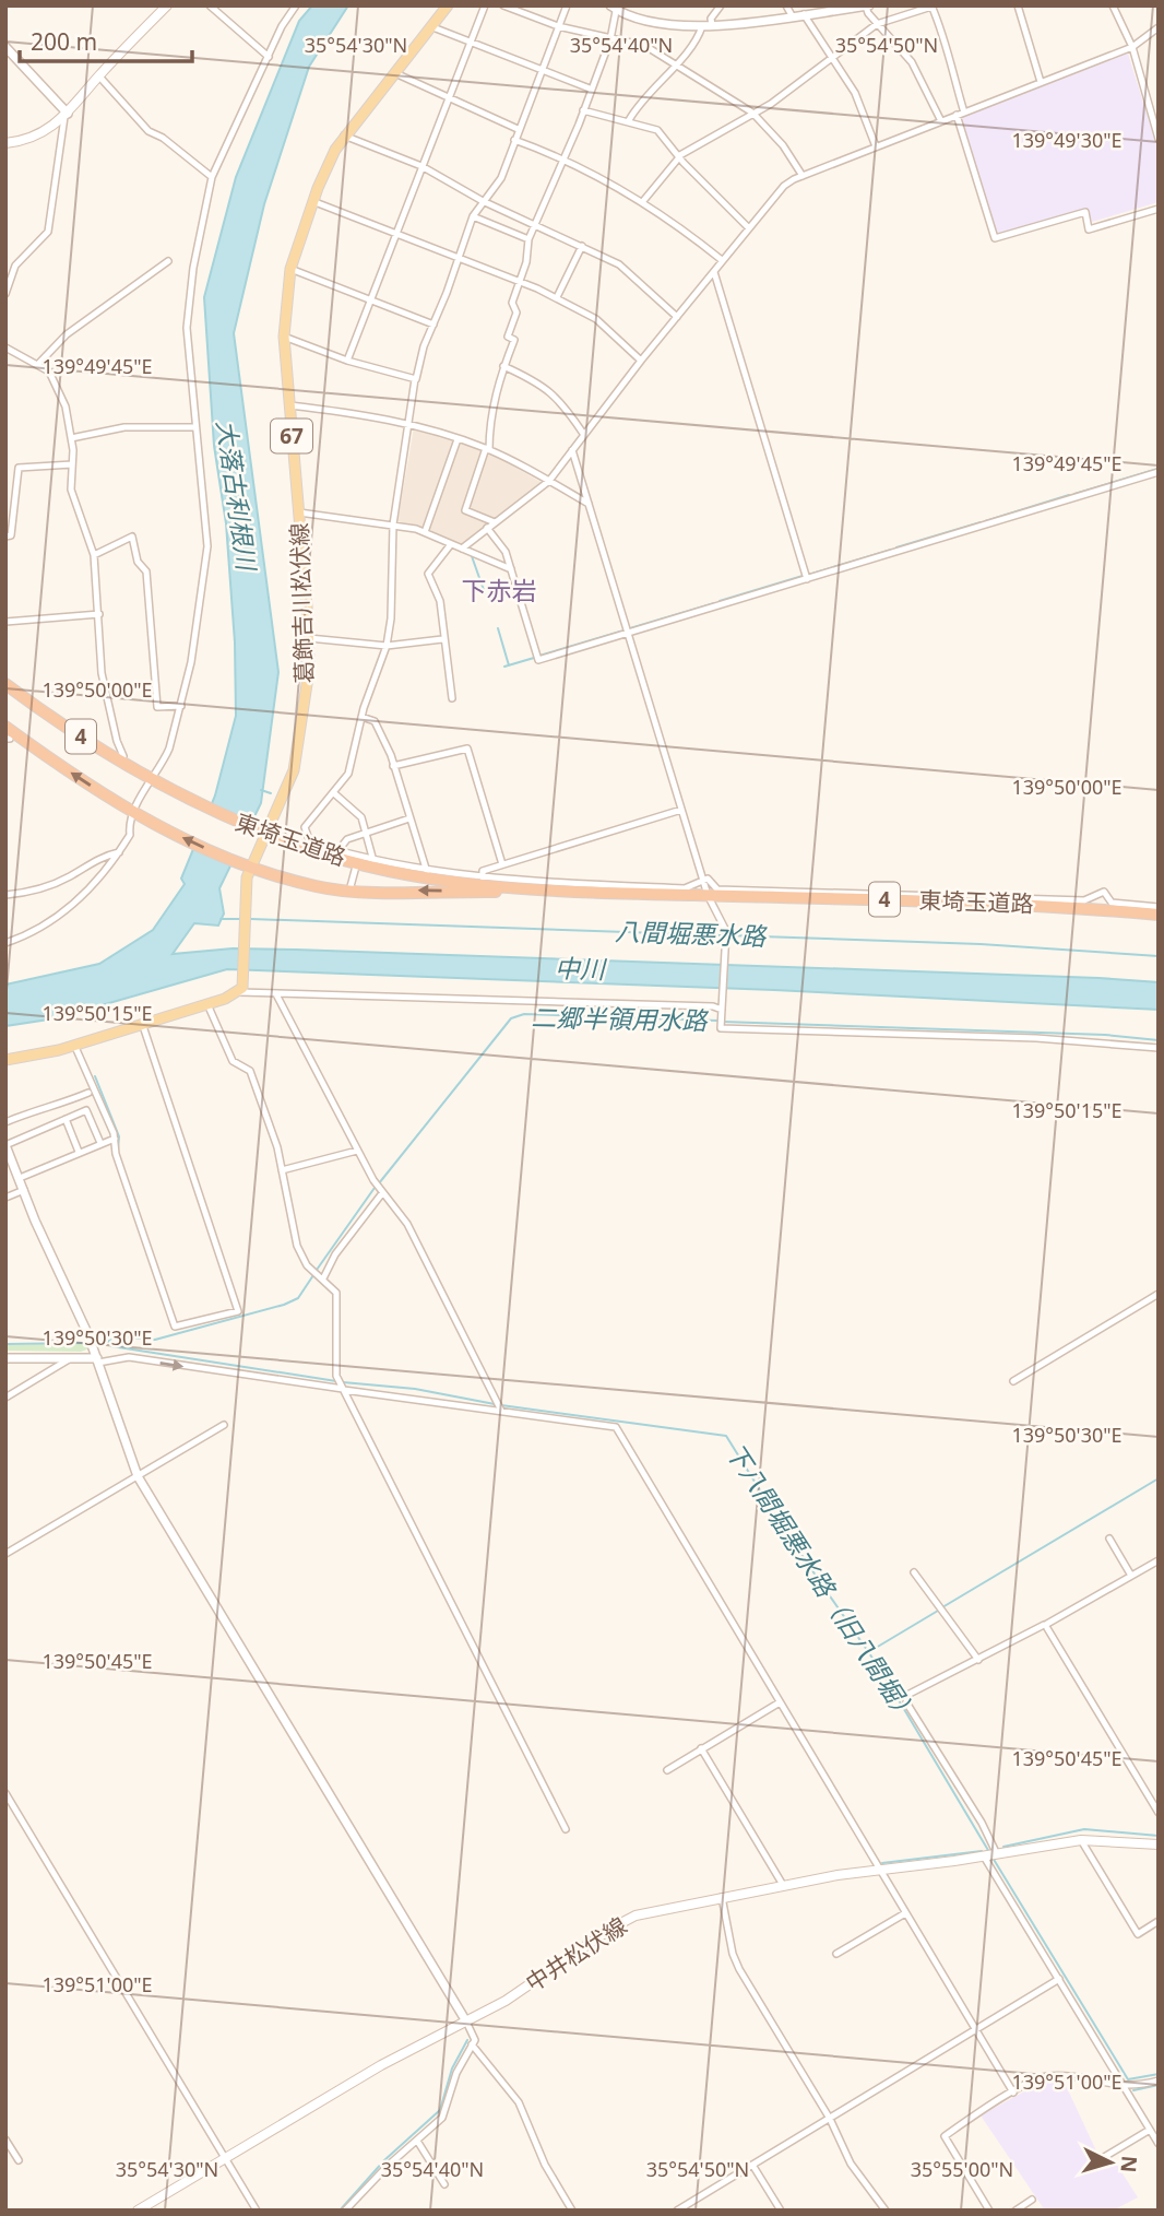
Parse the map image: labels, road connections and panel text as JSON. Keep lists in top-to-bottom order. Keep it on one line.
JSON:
{"streets":{"highway":["4","東埼玉道路"],"main road":["67","葛飾吉川松伏線","中井松伏線"]},"crossings":[["葛飾吉川松伏線","東埼玉道路"]],"districts":["下赤岩"],"water":["大落古利根川","八間堀悪水路","中川","二郷半領用水路","下八間堀悪水路（旧八間堀）"],"scale_bar":"200 m","north":"right","coordinates":["35°54'30\"N","35°54'40\"N","35°54'50\"N","139°49'30\"E","139°49'45\"E","139°50'00\"E","139°50'15\"E","139°50'30\"E","139°50'45\"E","139°51'00\"E","35°55'00\"N"]}
